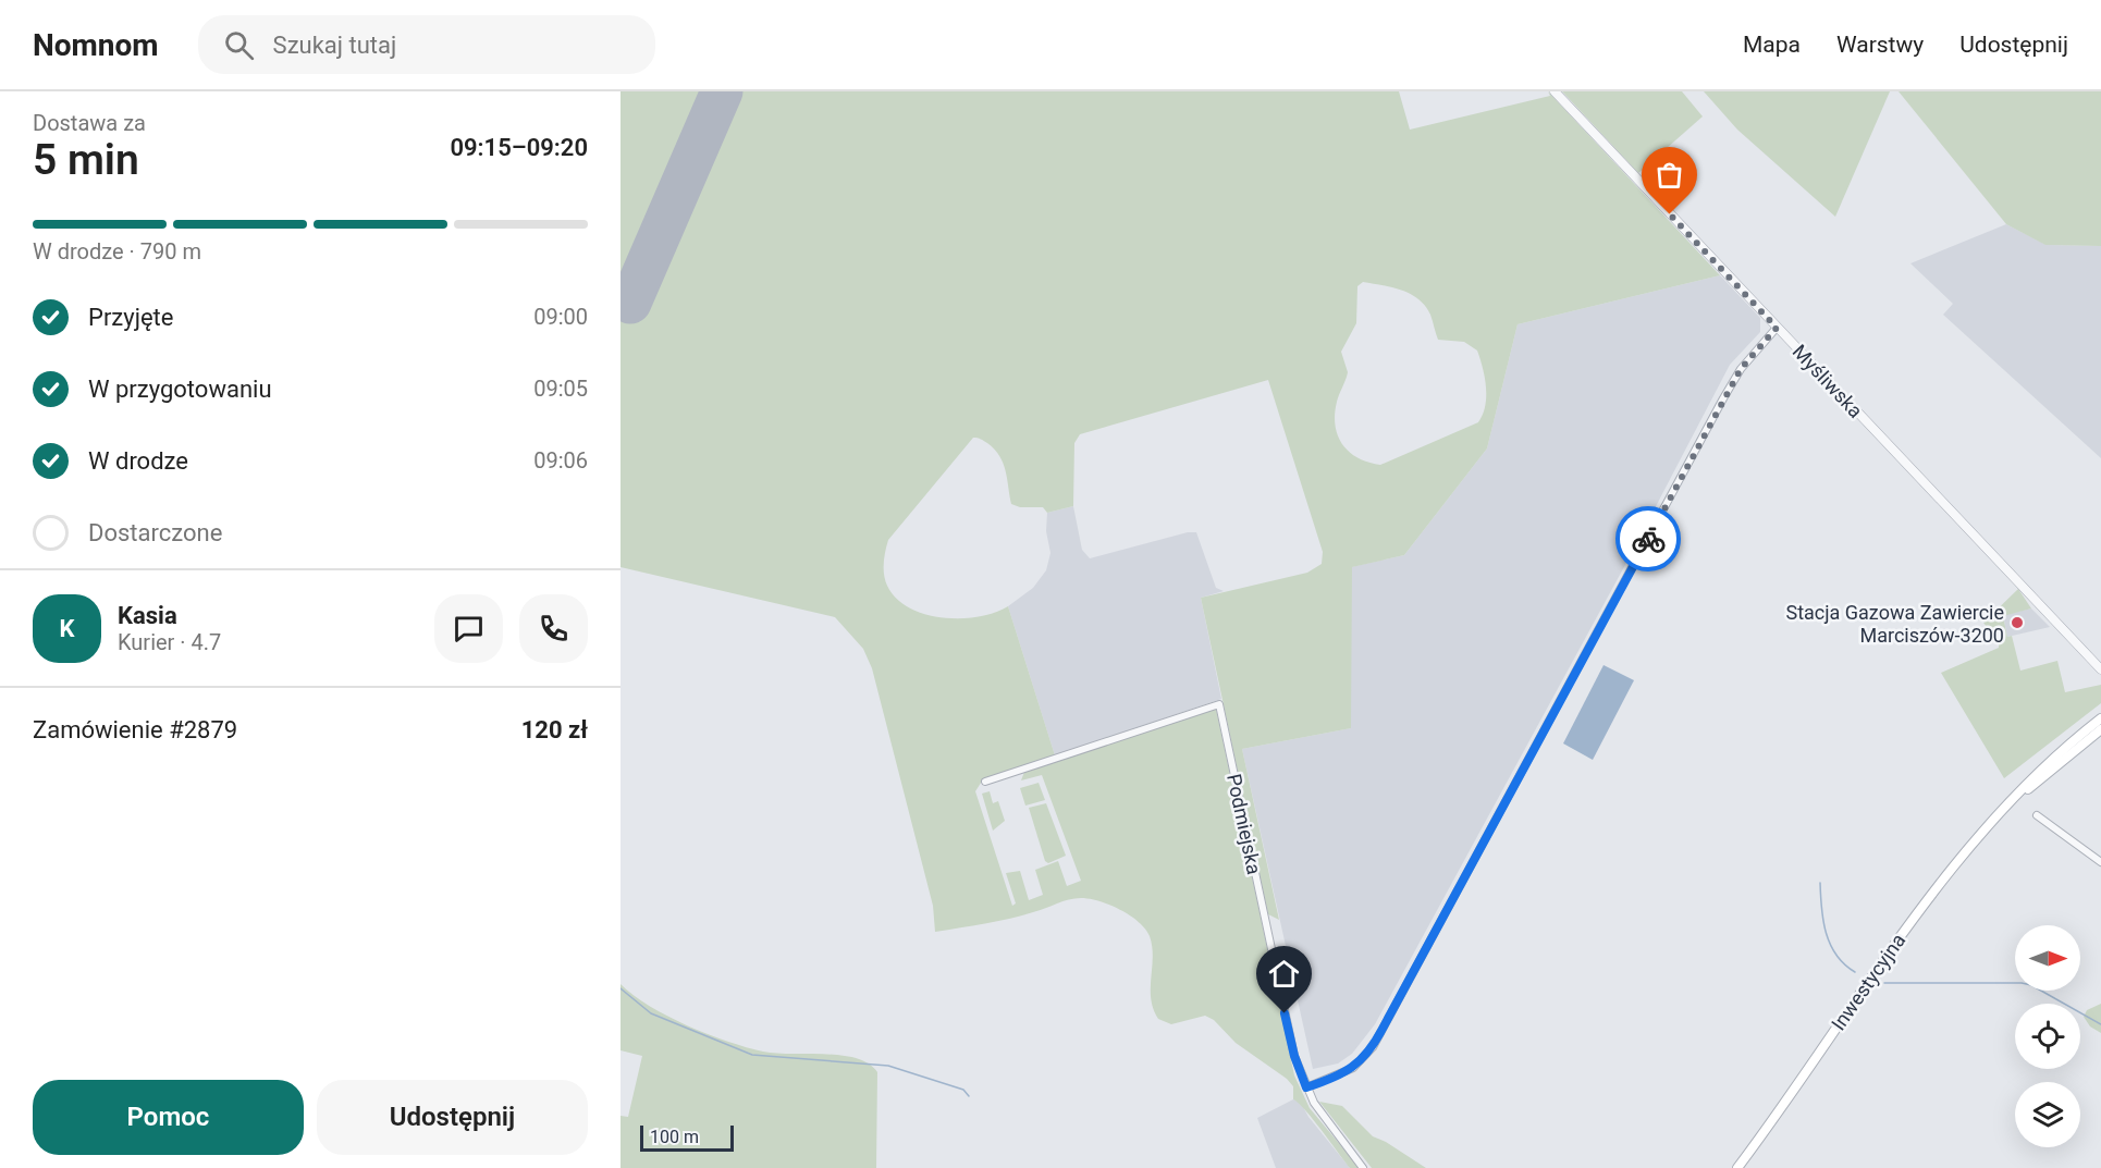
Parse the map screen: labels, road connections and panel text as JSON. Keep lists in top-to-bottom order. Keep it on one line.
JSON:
{"streets":{"main road":["Inwestycyjna"],"street":["Myśliwska","Podmiejska"]},"places":["Stacja Gazowa Zawiercie Marciszów-3200"],"scale_bar":"100 m","north":"right","page":{"header":"Nomnom","search":"Szukaj tutaj","nav":["Mapa","Warstwy","Udostępnij"],"heading":["5 min","Dostawa za","09:15–09:20"],"panel":["Kasia","Kurier · 4.7","Zamówienie #2879","120 zł"],"bar":"W drodze · 790 m","list":[["Przyjęte","09:00"],["W przygotowaniu","09:05"],["W drodze","09:06"],"Dostarczone"],"round":"K","buttons":["Pomoc","Udostępnij"],"scale":"100 m"}}
